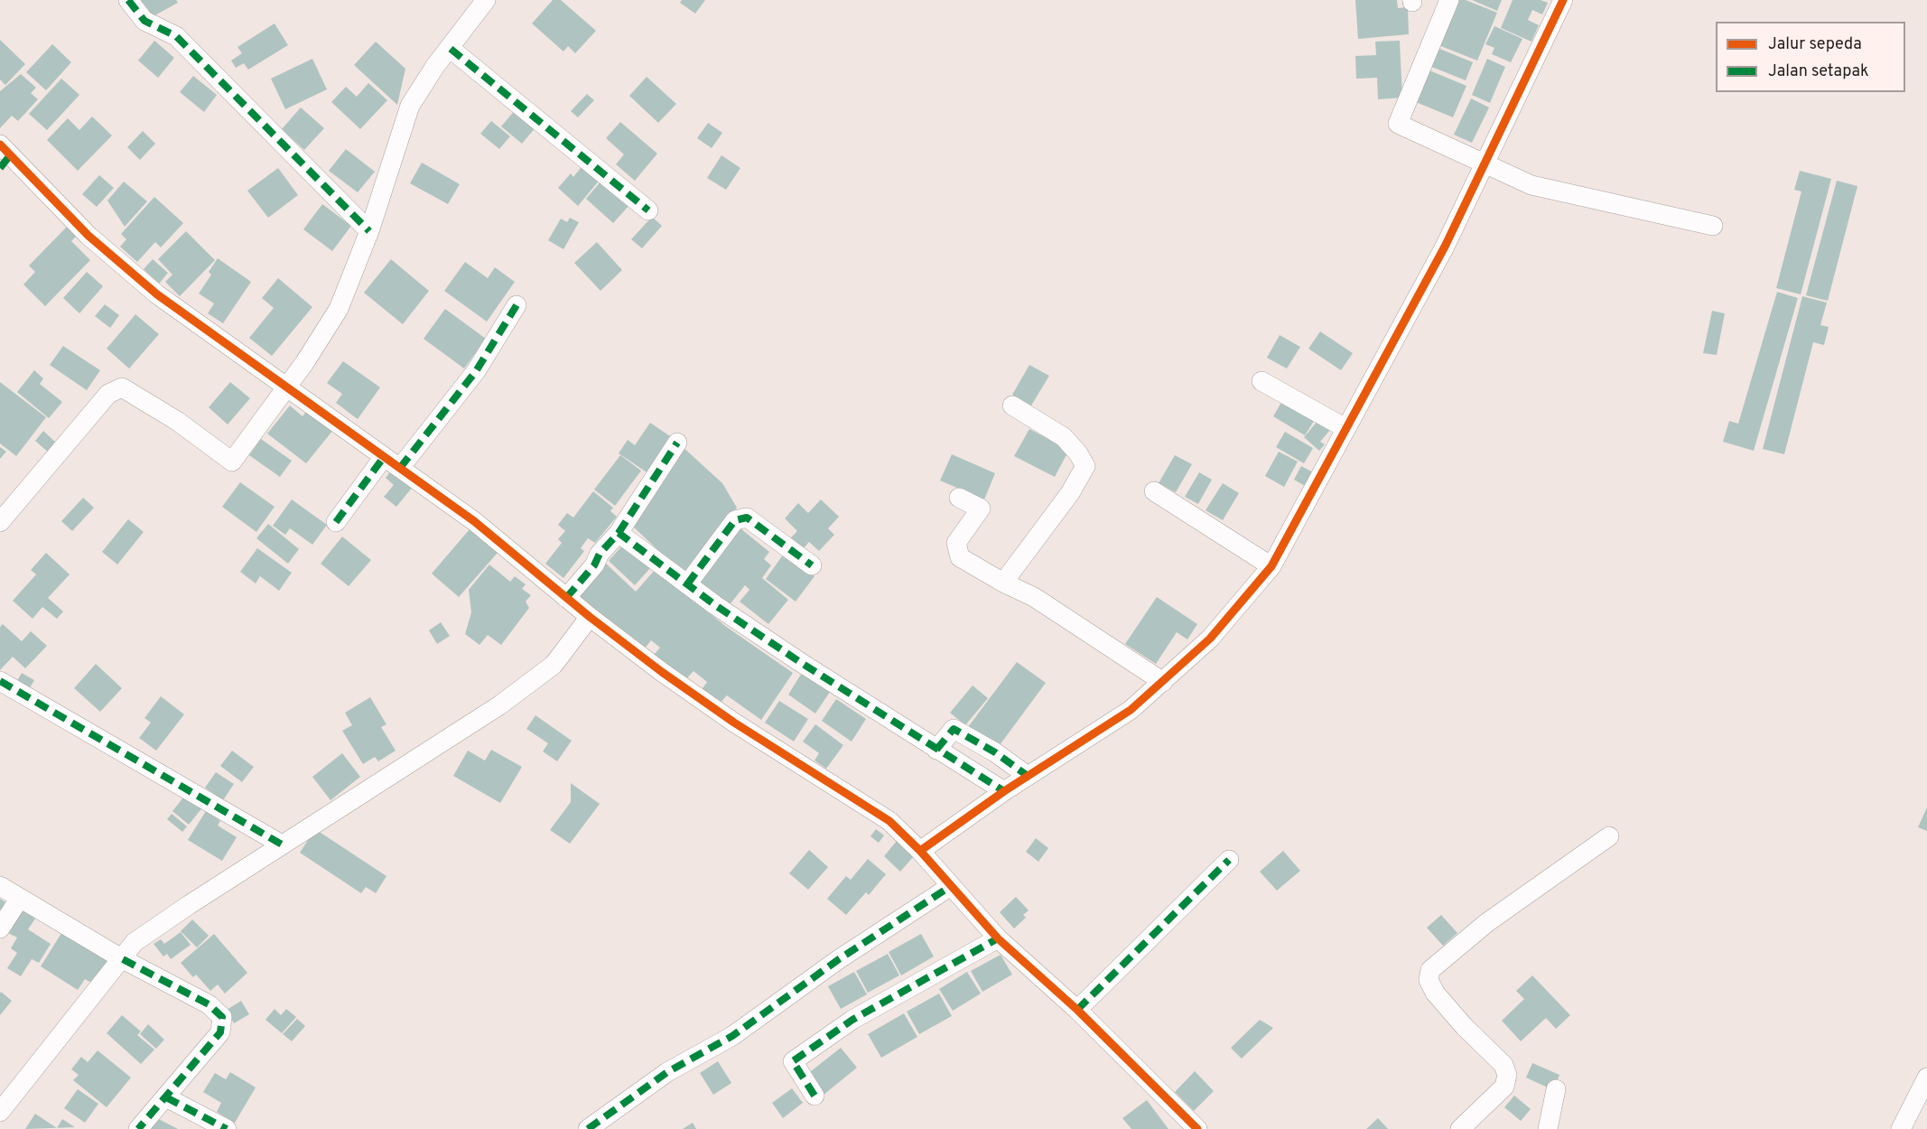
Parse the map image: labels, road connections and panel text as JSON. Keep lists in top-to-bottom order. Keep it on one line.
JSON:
{"legend":["Jalur sepeda","Jalan setapak"]}
